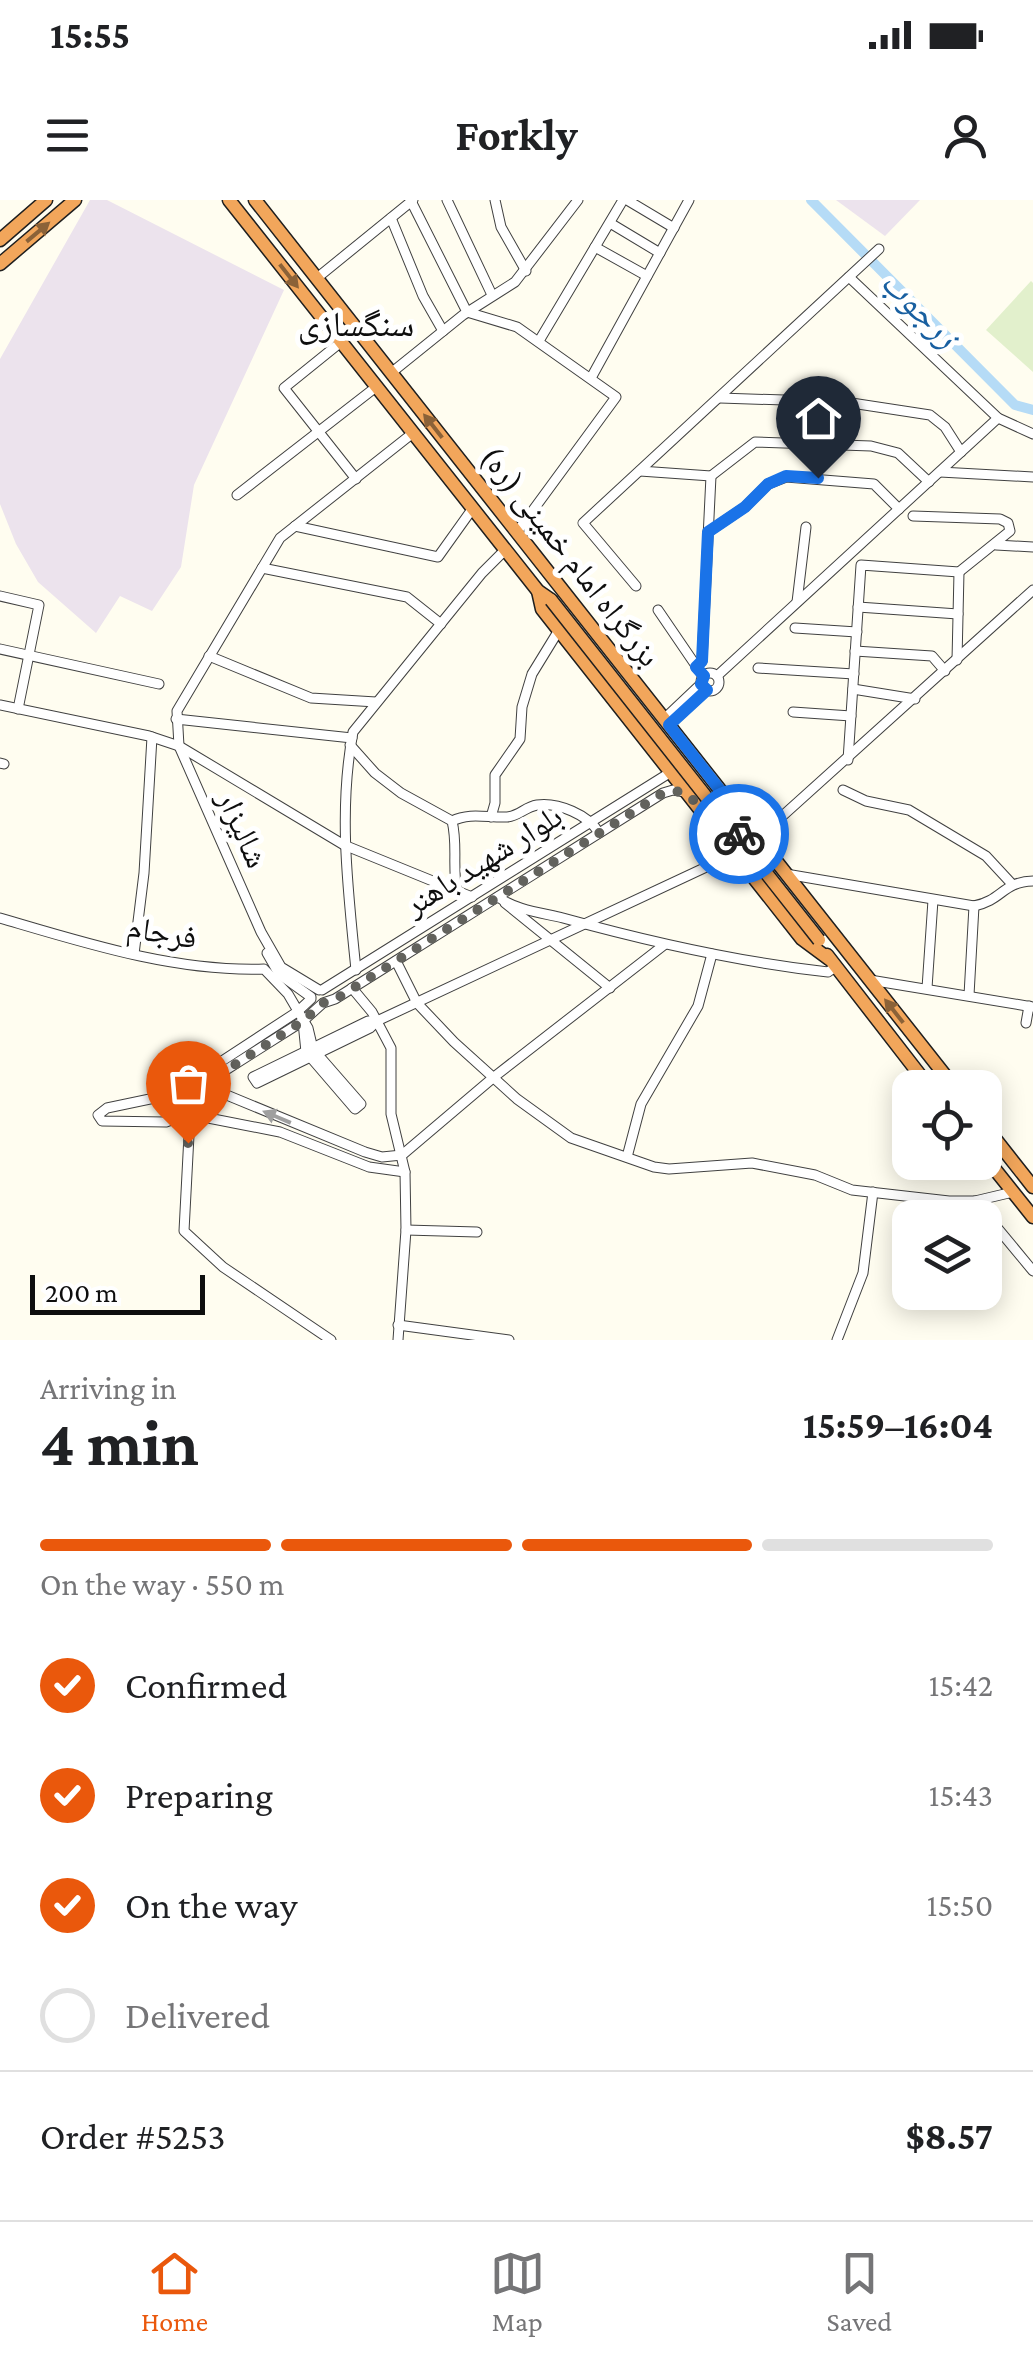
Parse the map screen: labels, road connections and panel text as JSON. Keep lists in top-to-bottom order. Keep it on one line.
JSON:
{"streets":{"highway":["بزرگراه امام خمینی (ره)"],"street":["شالیزار","بلوار شهید باهنر","فرجام"]},"crossings":[["بزرگراه امام خمینی (ره)","بلوار شهید باهنر"],["شالیزار","بلوار شهید باهنر"],["شالیزار","فرجام"]],"districts":["سنگسازی"],"water":["زرجوب"],"scale_bar":"200 m","page":{"status":"15:55","header":"Forkly","scale":"200 m","heading":["4 min","Arriving in","15:59–16:04"],"panel":["Order #5253","$8.57"],"bar":"On the way · 550 m","list":[["Confirmed","15:42"],["Preparing","15:43"],["On the way","15:50"],"Delivered"],"tabs":["Home","Map","Saved"]}}
